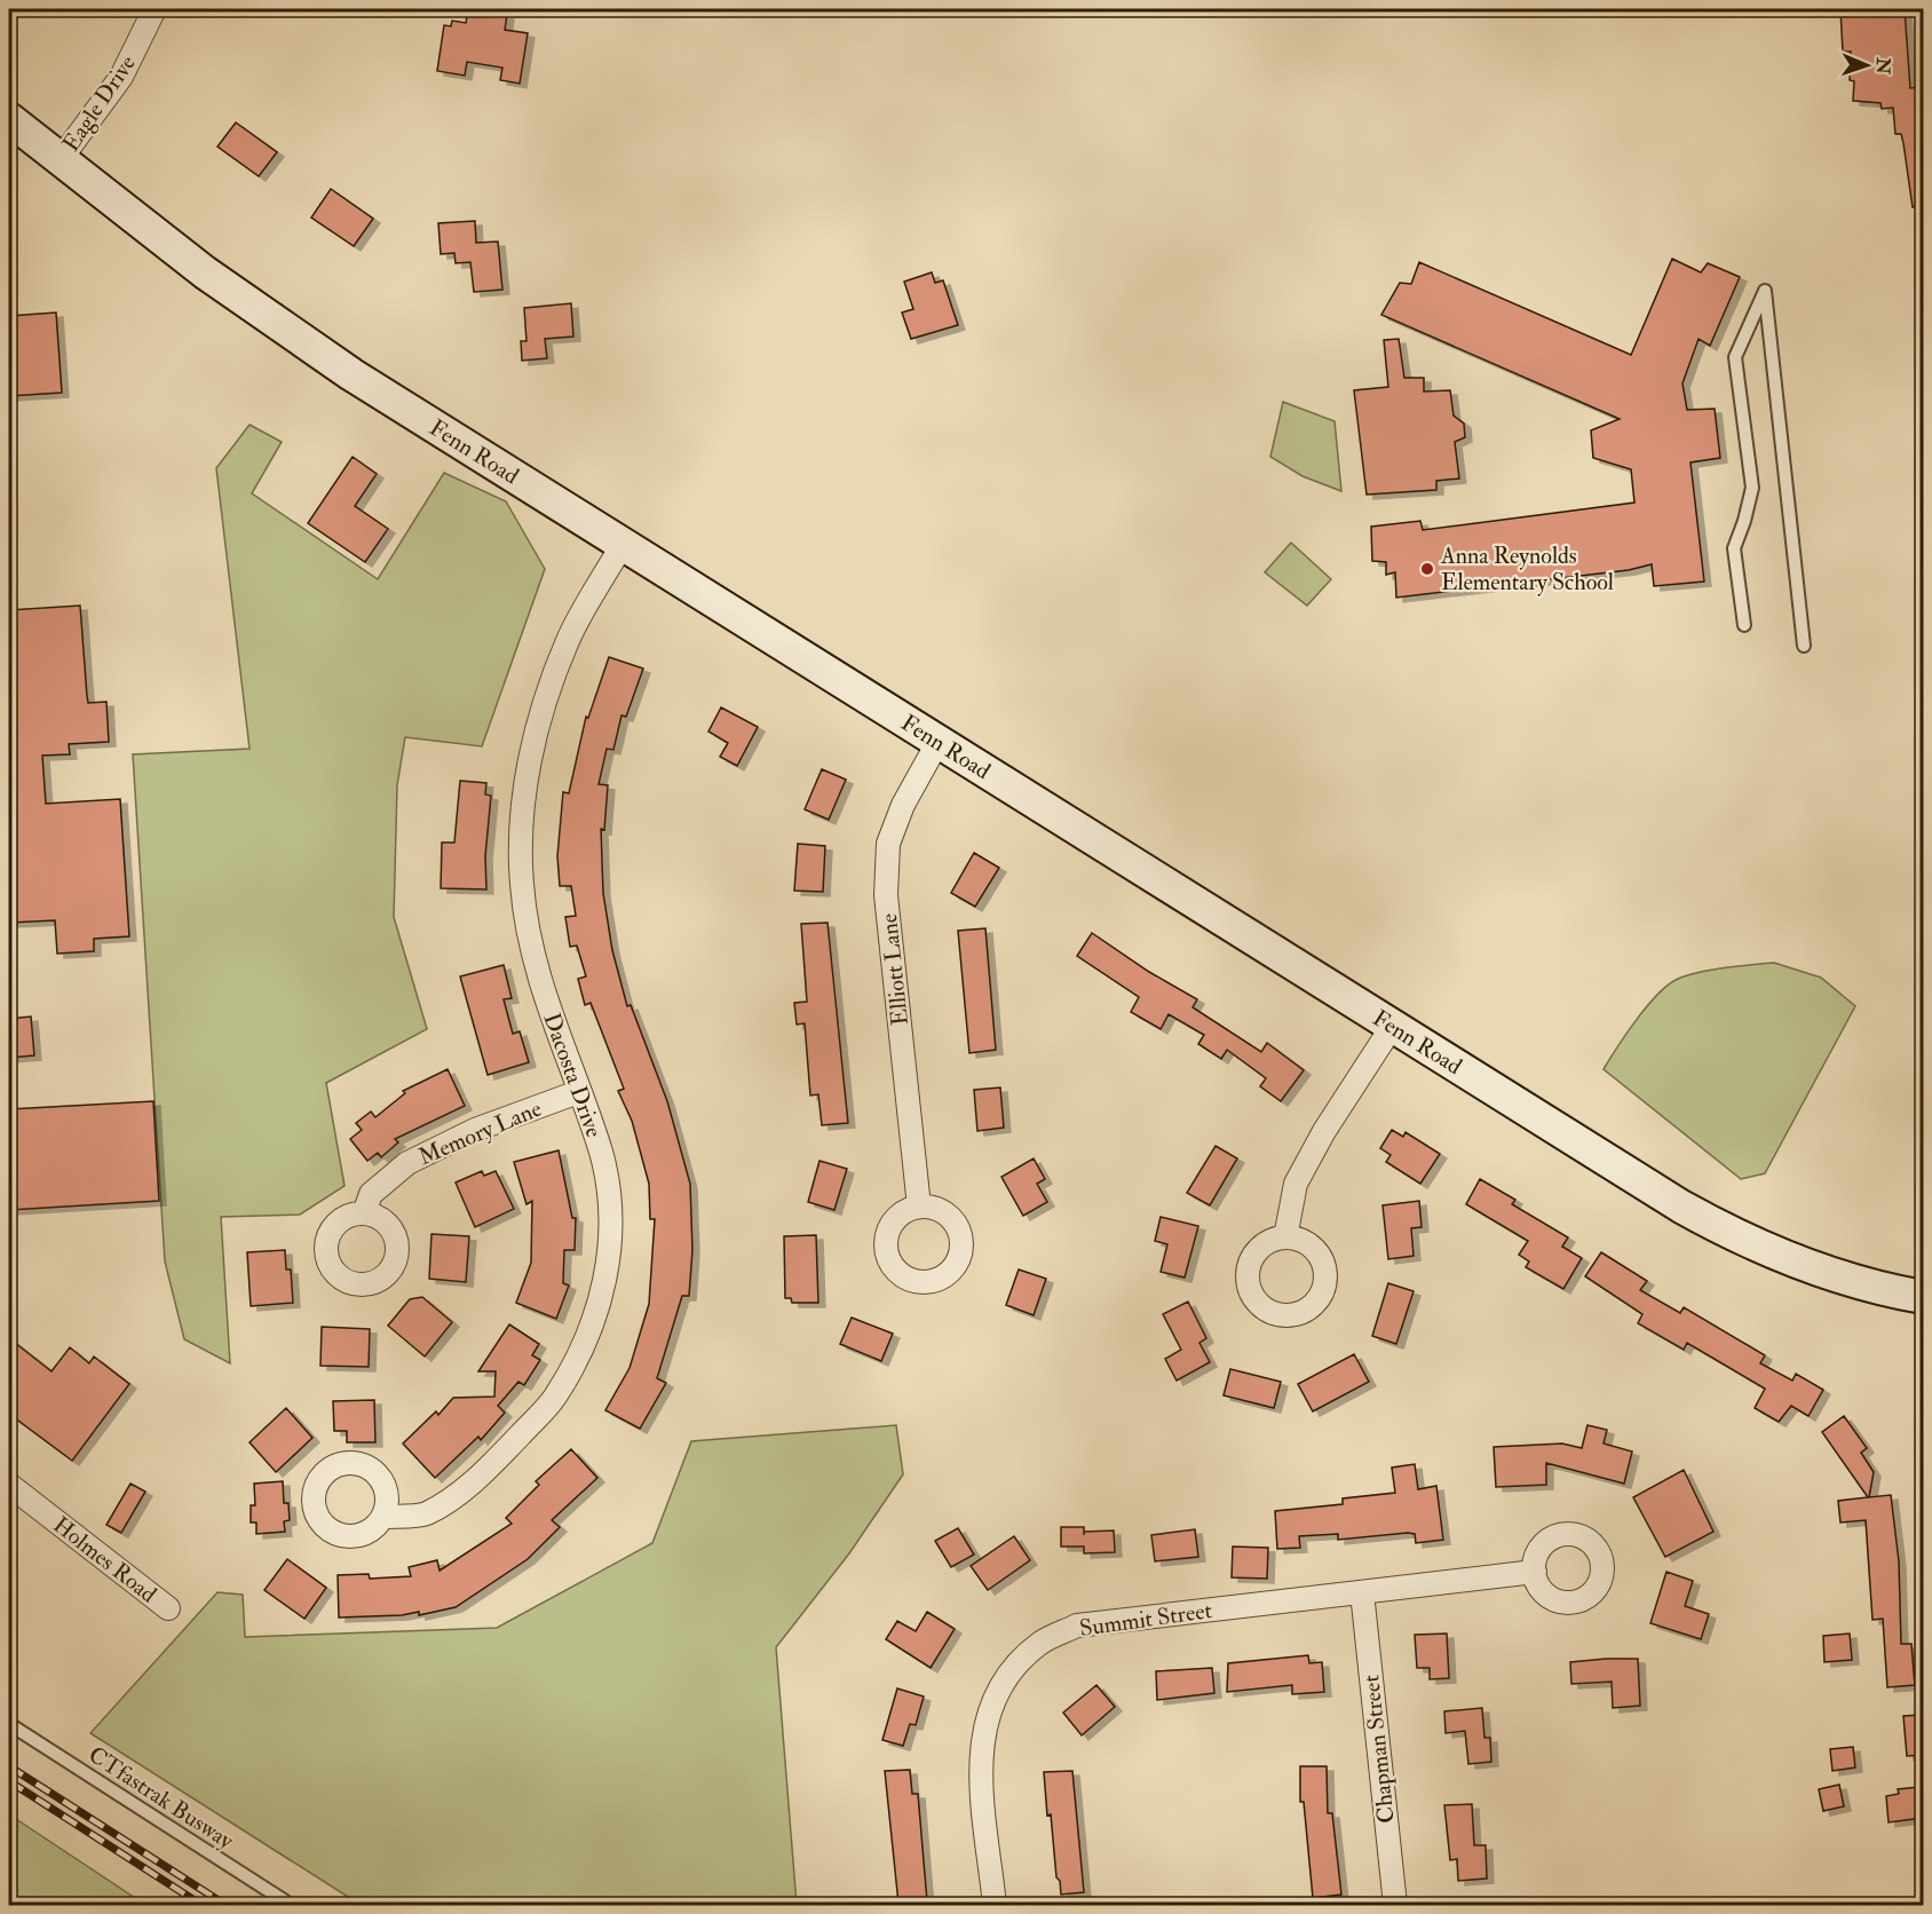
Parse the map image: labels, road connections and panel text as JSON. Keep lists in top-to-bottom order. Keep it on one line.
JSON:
{"streets":{"street":["Eagle Drive","Fenn Road","Elliott Lane","Dacosta Drive","Memory Lane","Holmes Road","Summit Street","Chapman Street"],"lane":["CTfastrak Busway"]},"crossings":[["Eagle Drive","Fenn Road"],["Fenn Road","Elliott Lane"],["Fenn Road","Dacosta Drive"],["Dacosta Drive","Memory Lane"],["Summit Street","Chapman Street"]],"places":["Anna Reynolds Elementary School"],"north":"right"}
